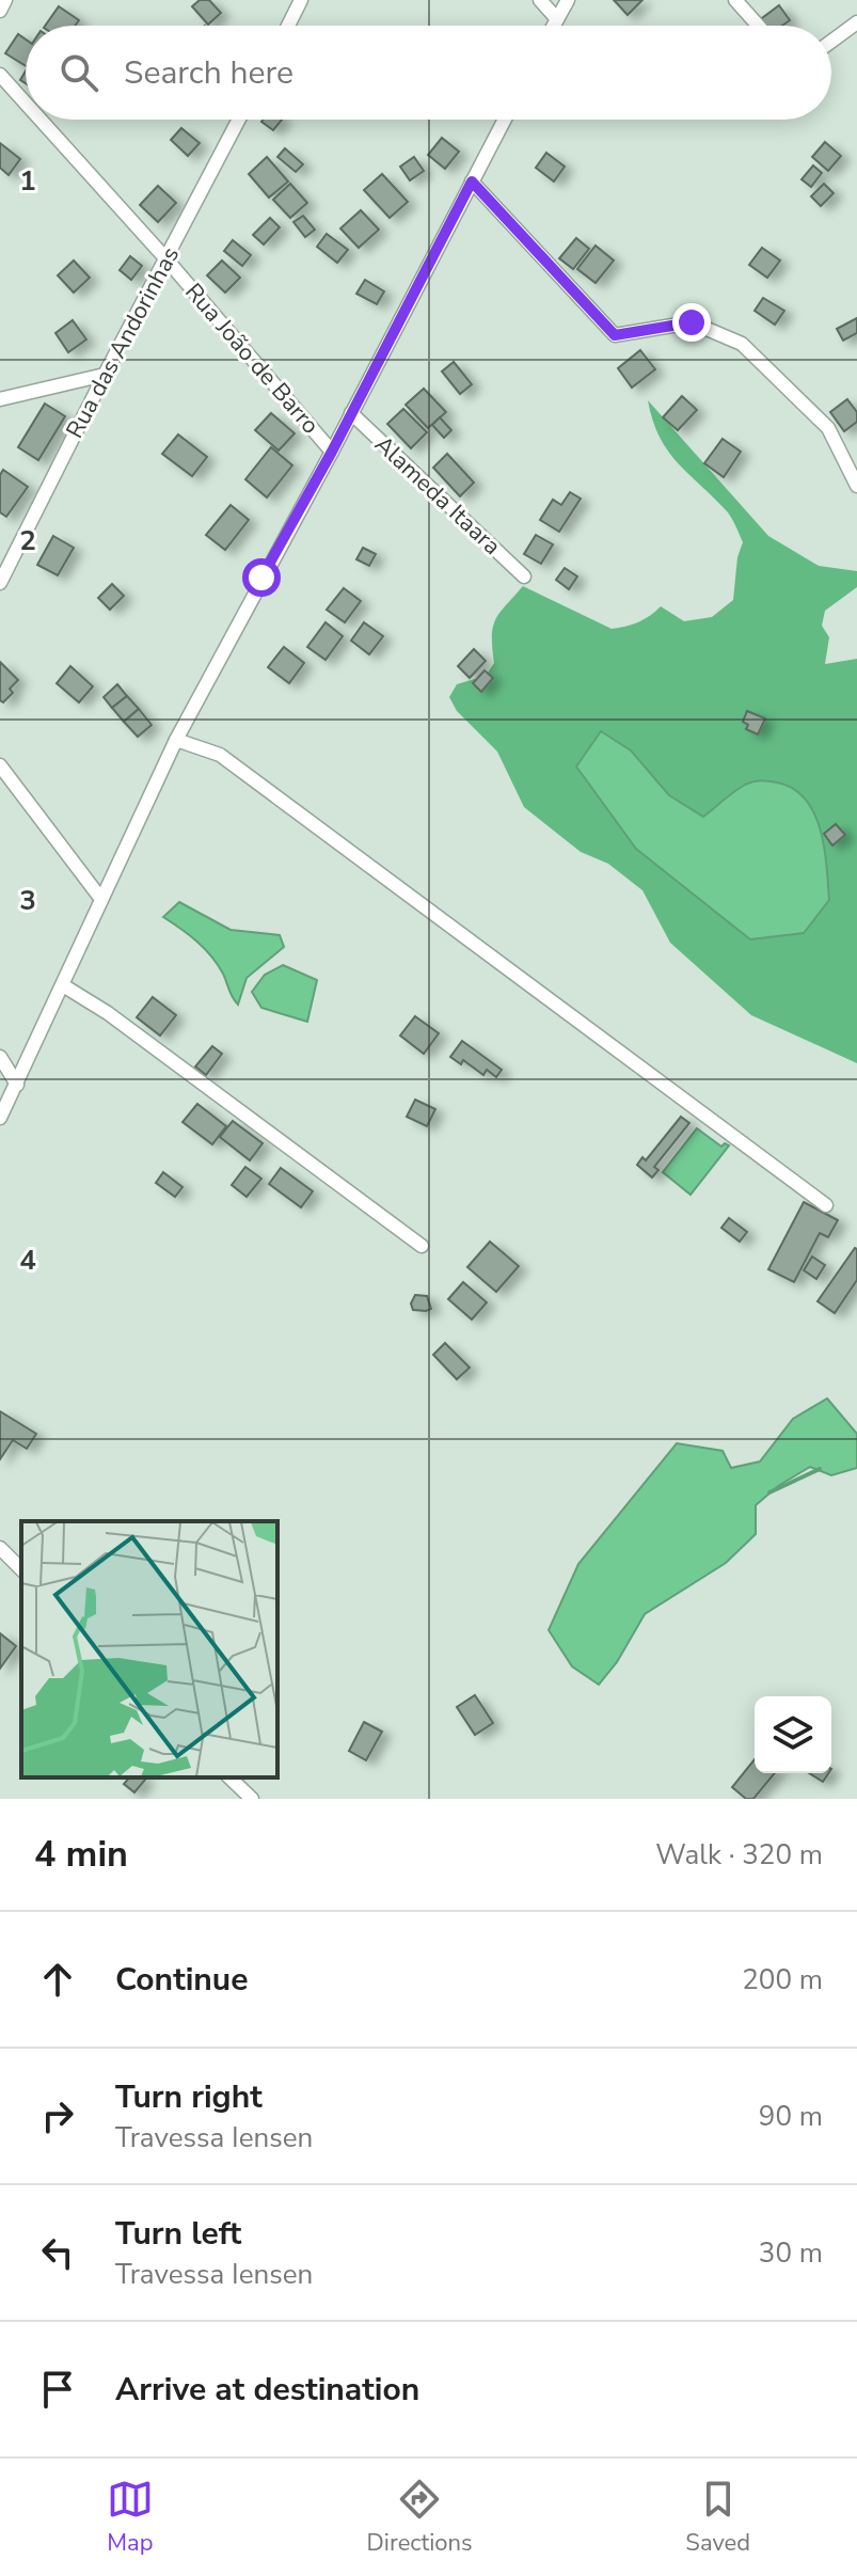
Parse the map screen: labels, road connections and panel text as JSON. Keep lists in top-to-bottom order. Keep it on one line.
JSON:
{"streets":{"street":["Rua das Andorinhas","Rua João de Barro","Alameda Itaara"]},"crossings":[["Rua das Andorinhas","Rua João de Barro"]],"page":{"search":"Search here","heading":["4 min","Walk · 320 m"],"list":[["Continue","200 m"],["Turn right","Travessa Iensen","90 m"],["Turn left","Travessa Iensen","30 m"],"Arrive at destination"],"nav":["Map","Directions","Saved"]},"grid":{"rows":["1","2","3","4"]}}
